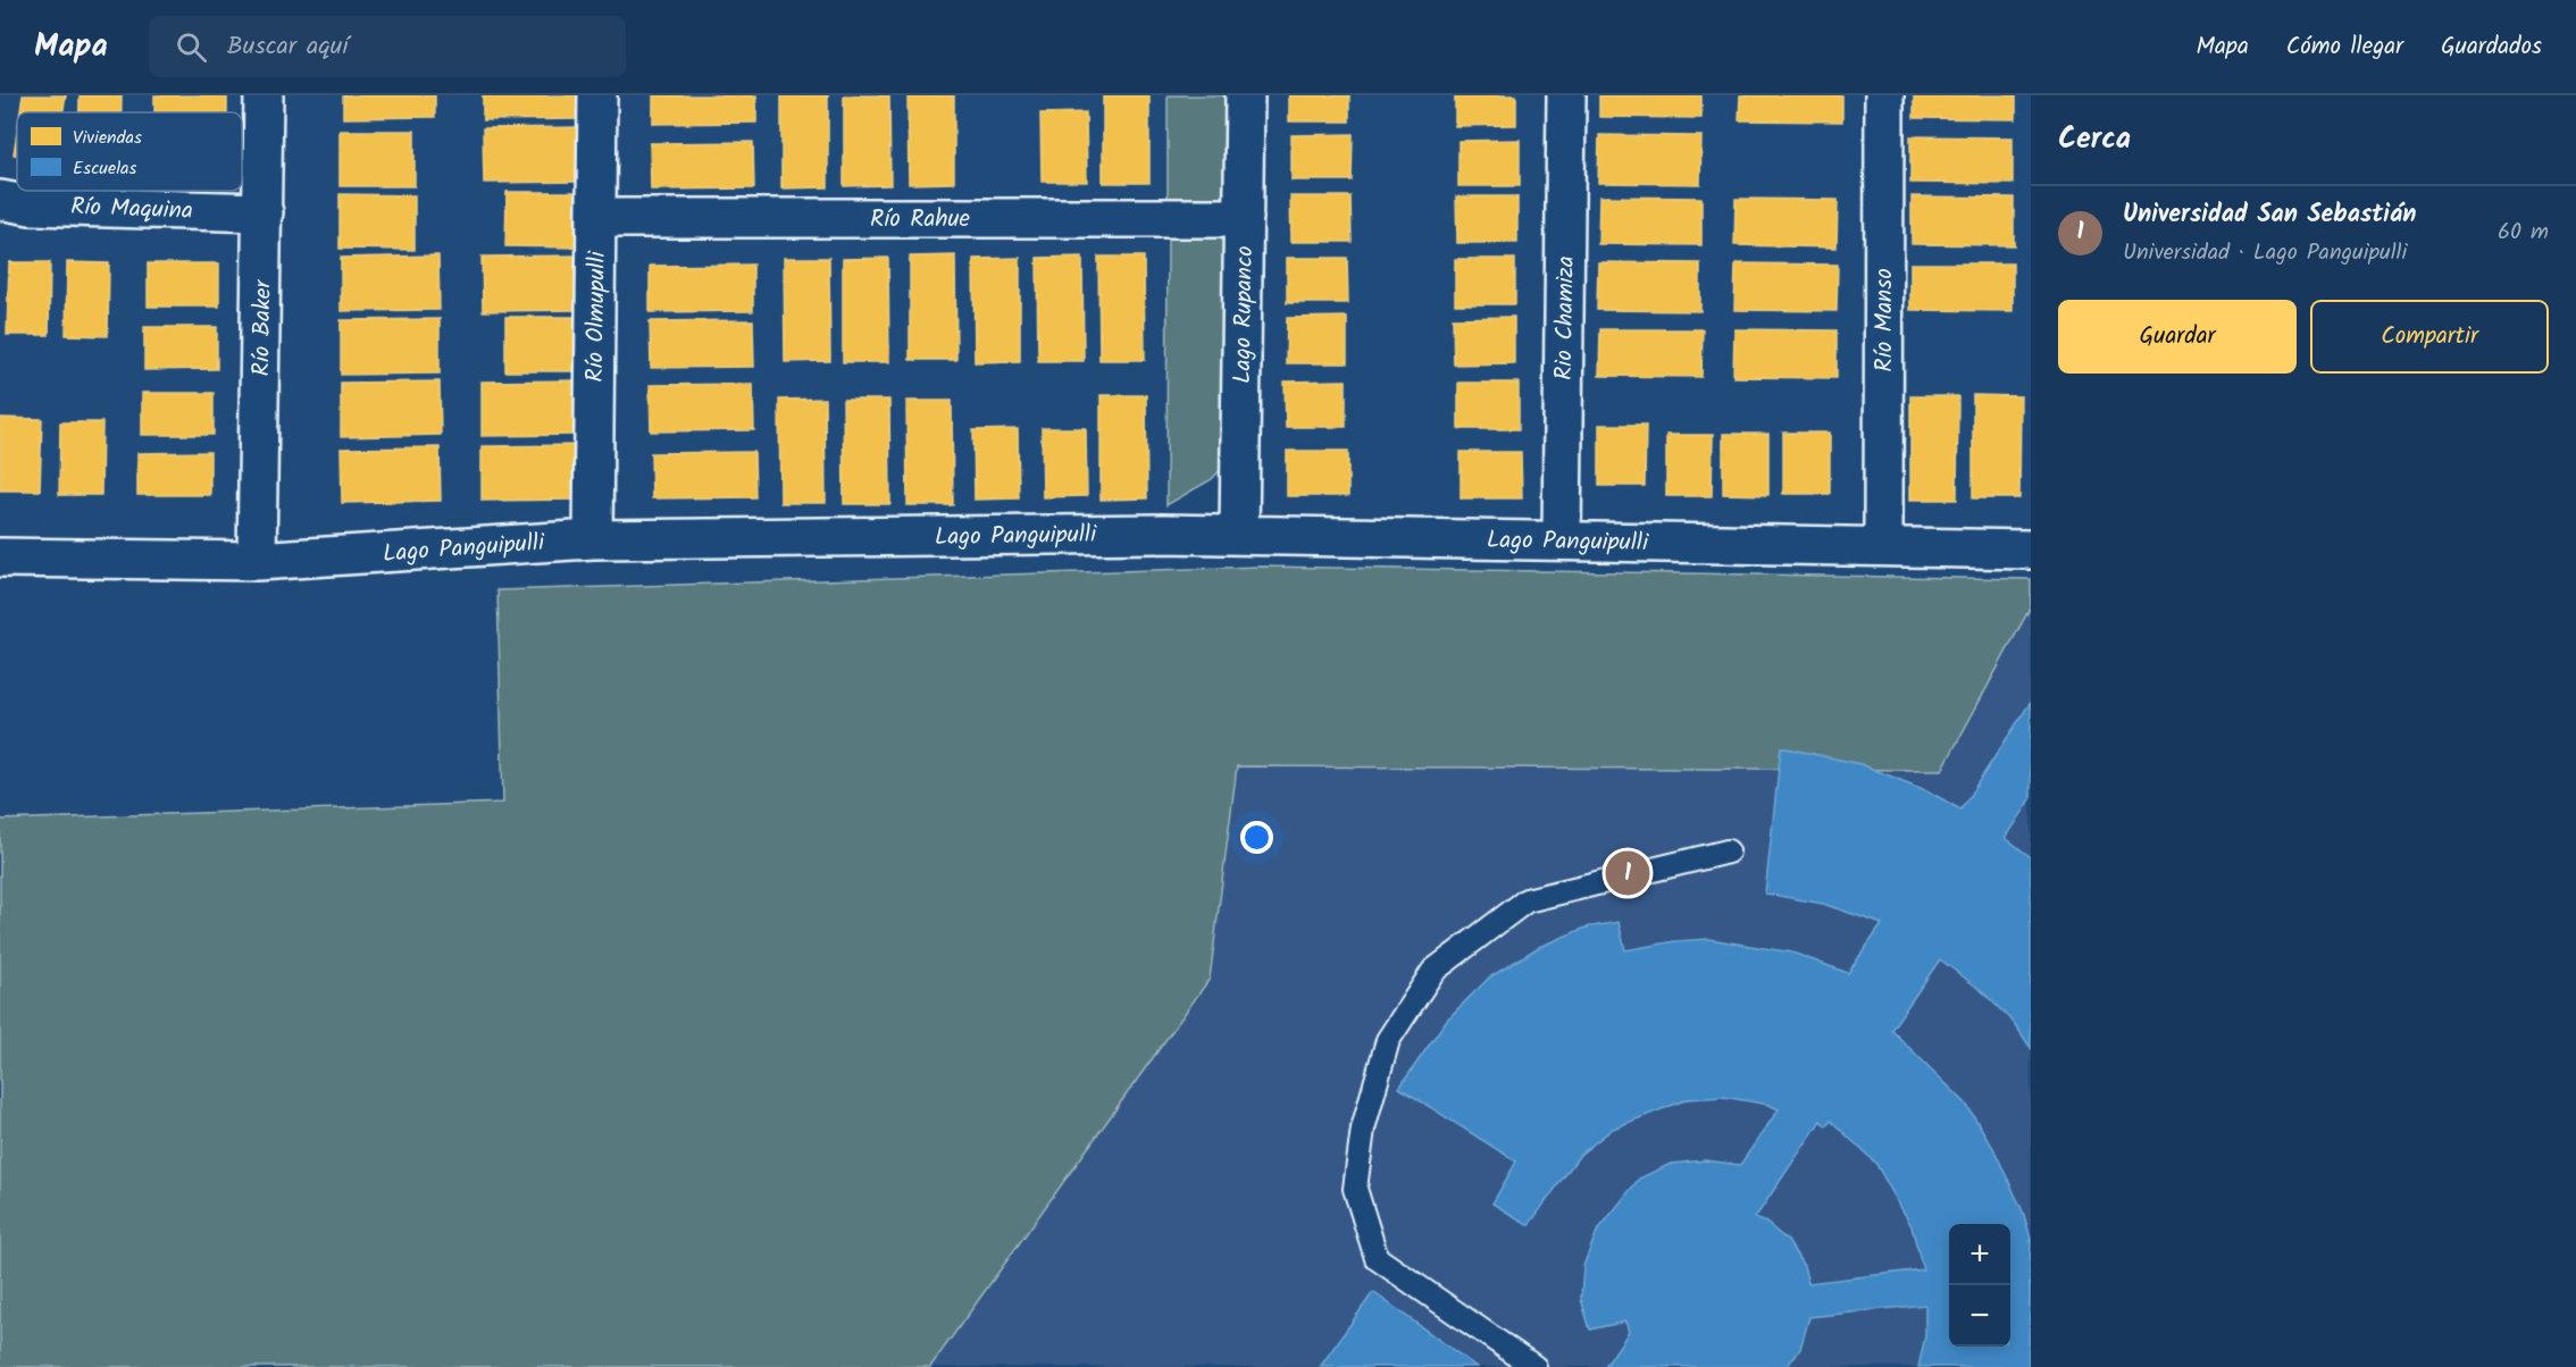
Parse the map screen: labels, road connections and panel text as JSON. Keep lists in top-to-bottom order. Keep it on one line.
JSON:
{"streets":{"street":["Río Maquina","Río Rahue","Lago Rupanco","Río Olmupulli","Rio Chamiza","Río Manso","Río Baker","Lago Panguipulli"]},"crossings":[["Río Maquina","Río Baker"],["Río Rahue","Lago Rupanco"],["Río Rahue","Río Olmupulli"],["Lago Rupanco","Lago Panguipulli"],["Río Olmupulli","Lago Panguipulli"],["Rio Chamiza","Lago Panguipulli"],["Río Manso","Lago Panguipulli"],["Río Baker","Lago Panguipulli"]],"legend":["Viviendas","Escuelas"],"page":{"header":"Mapa","search":"Buscar aquí","nav":["Mapa","Cómo llegar","Guardados"],"heading":"Cerca","list":[{"mark":"1","name":"Universidad San Sebastián","note":"Universidad · Lago Panguipulli","value":"60 m"}],"buttons":["Guardar","Compartir"],"pins":"1","map_buttons":["+","−"]}}
